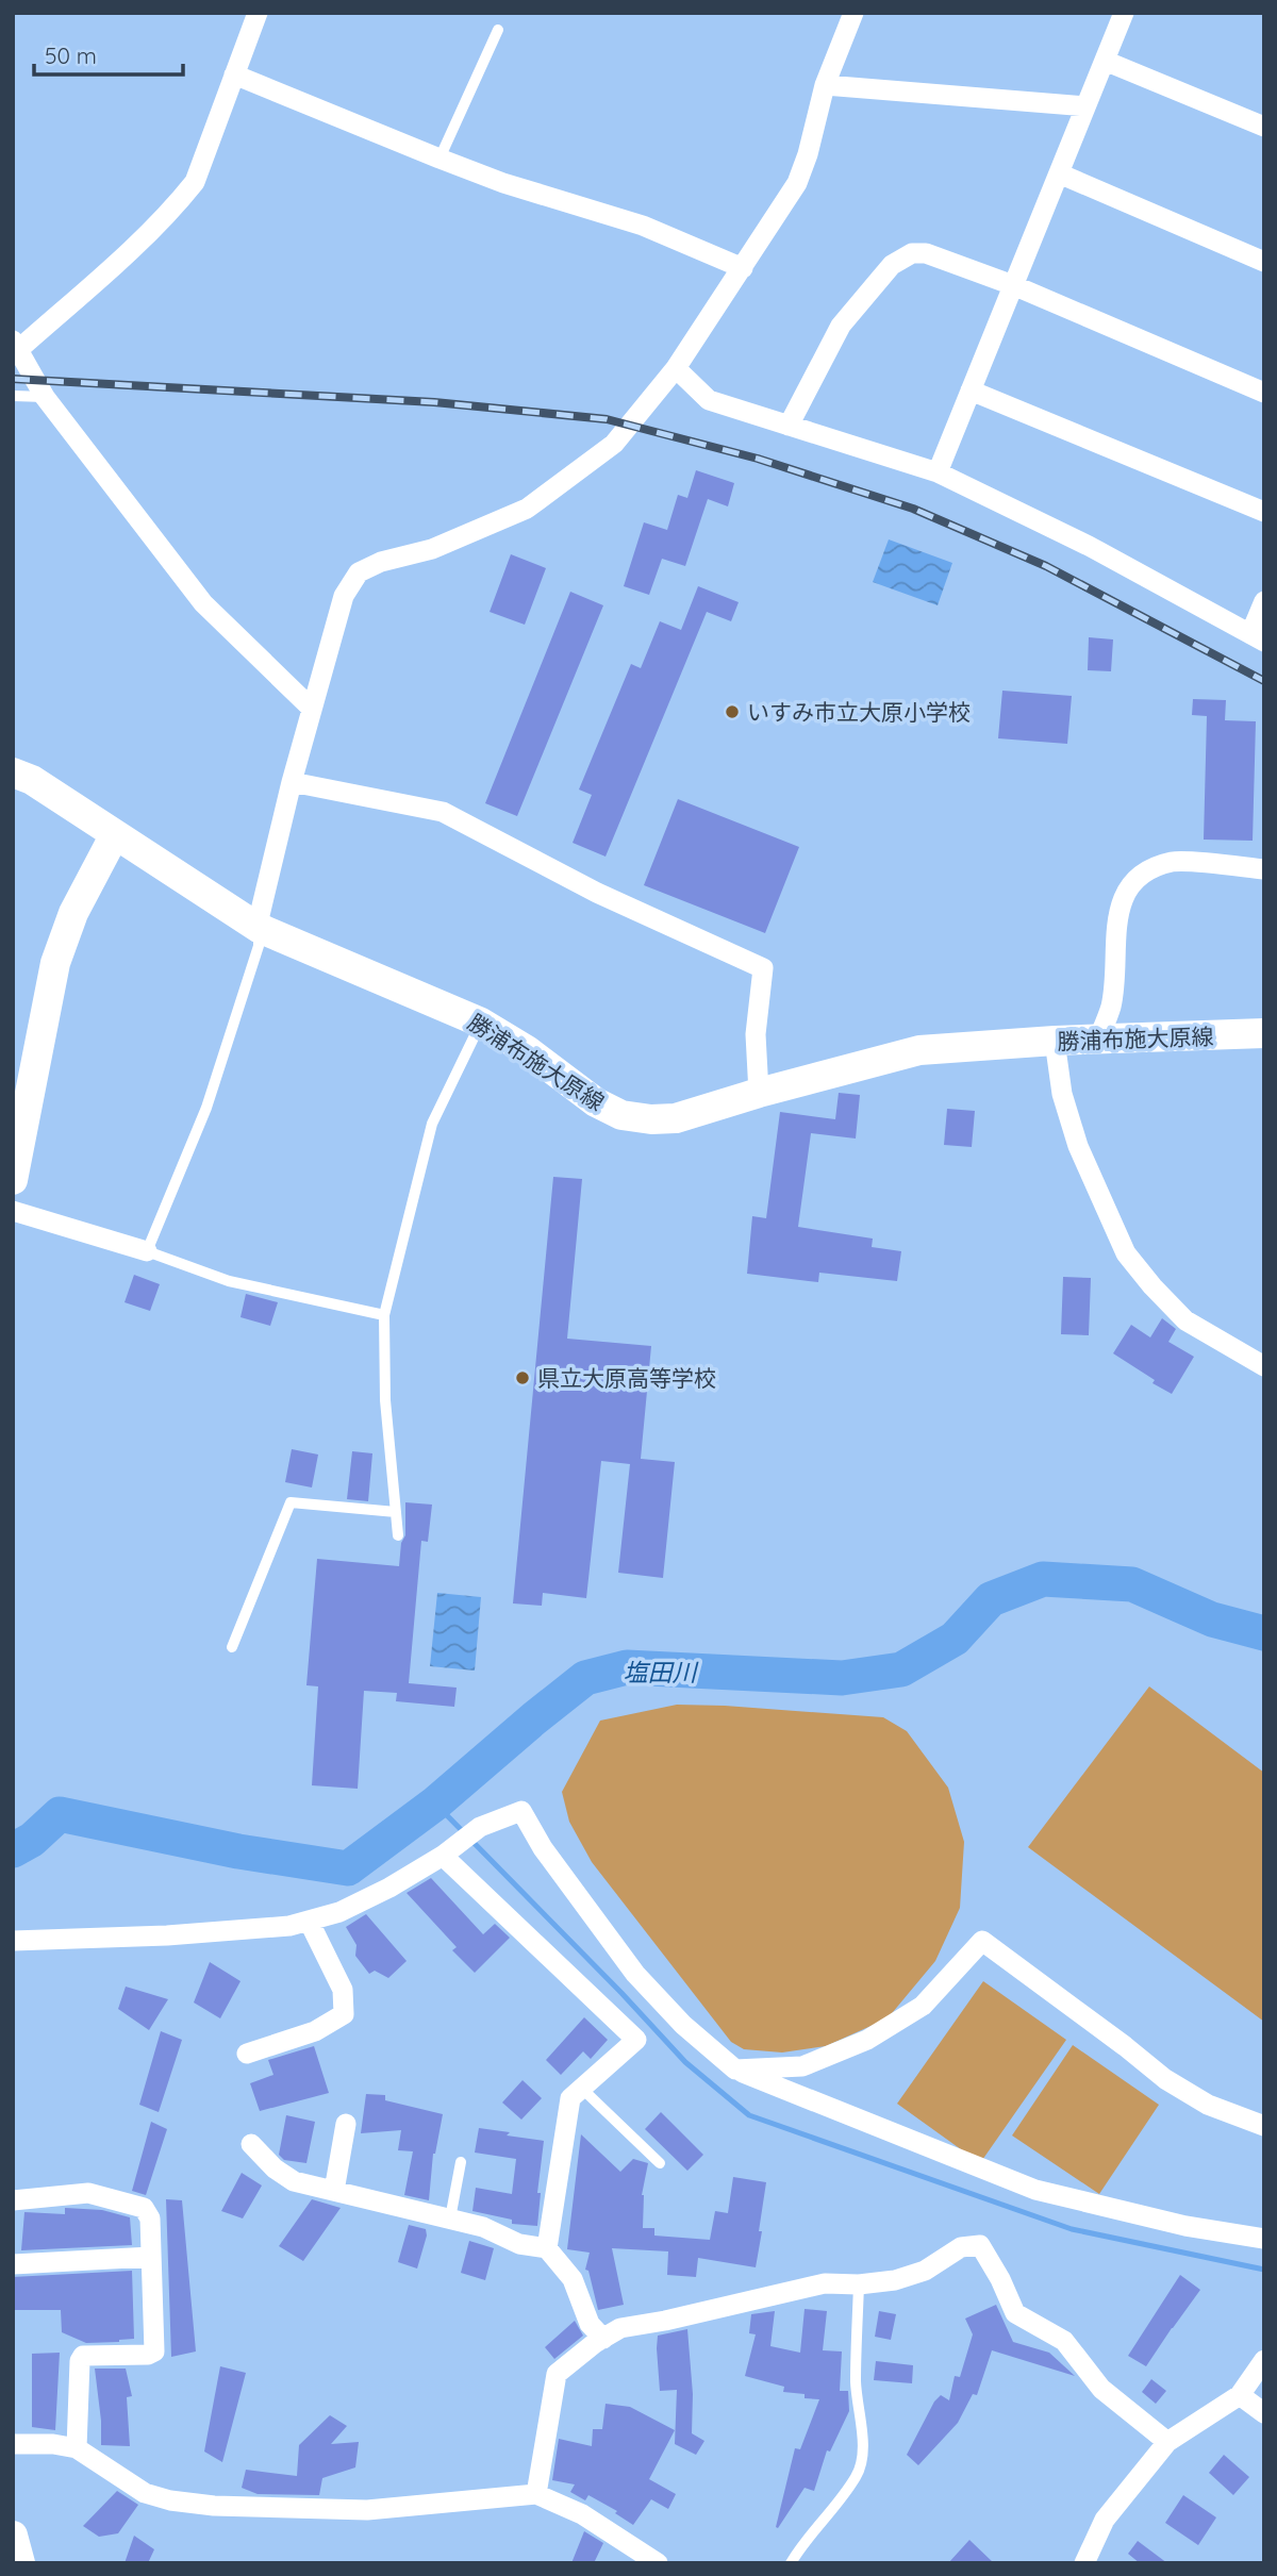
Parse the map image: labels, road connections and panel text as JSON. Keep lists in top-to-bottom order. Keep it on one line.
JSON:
{"streets":{"main road":["勝浦布施大原線"]},"water":["塩田川"],"places":["いすみ市立大原小学校","県立大原高等学校"],"scale_bar":"50 m"}
